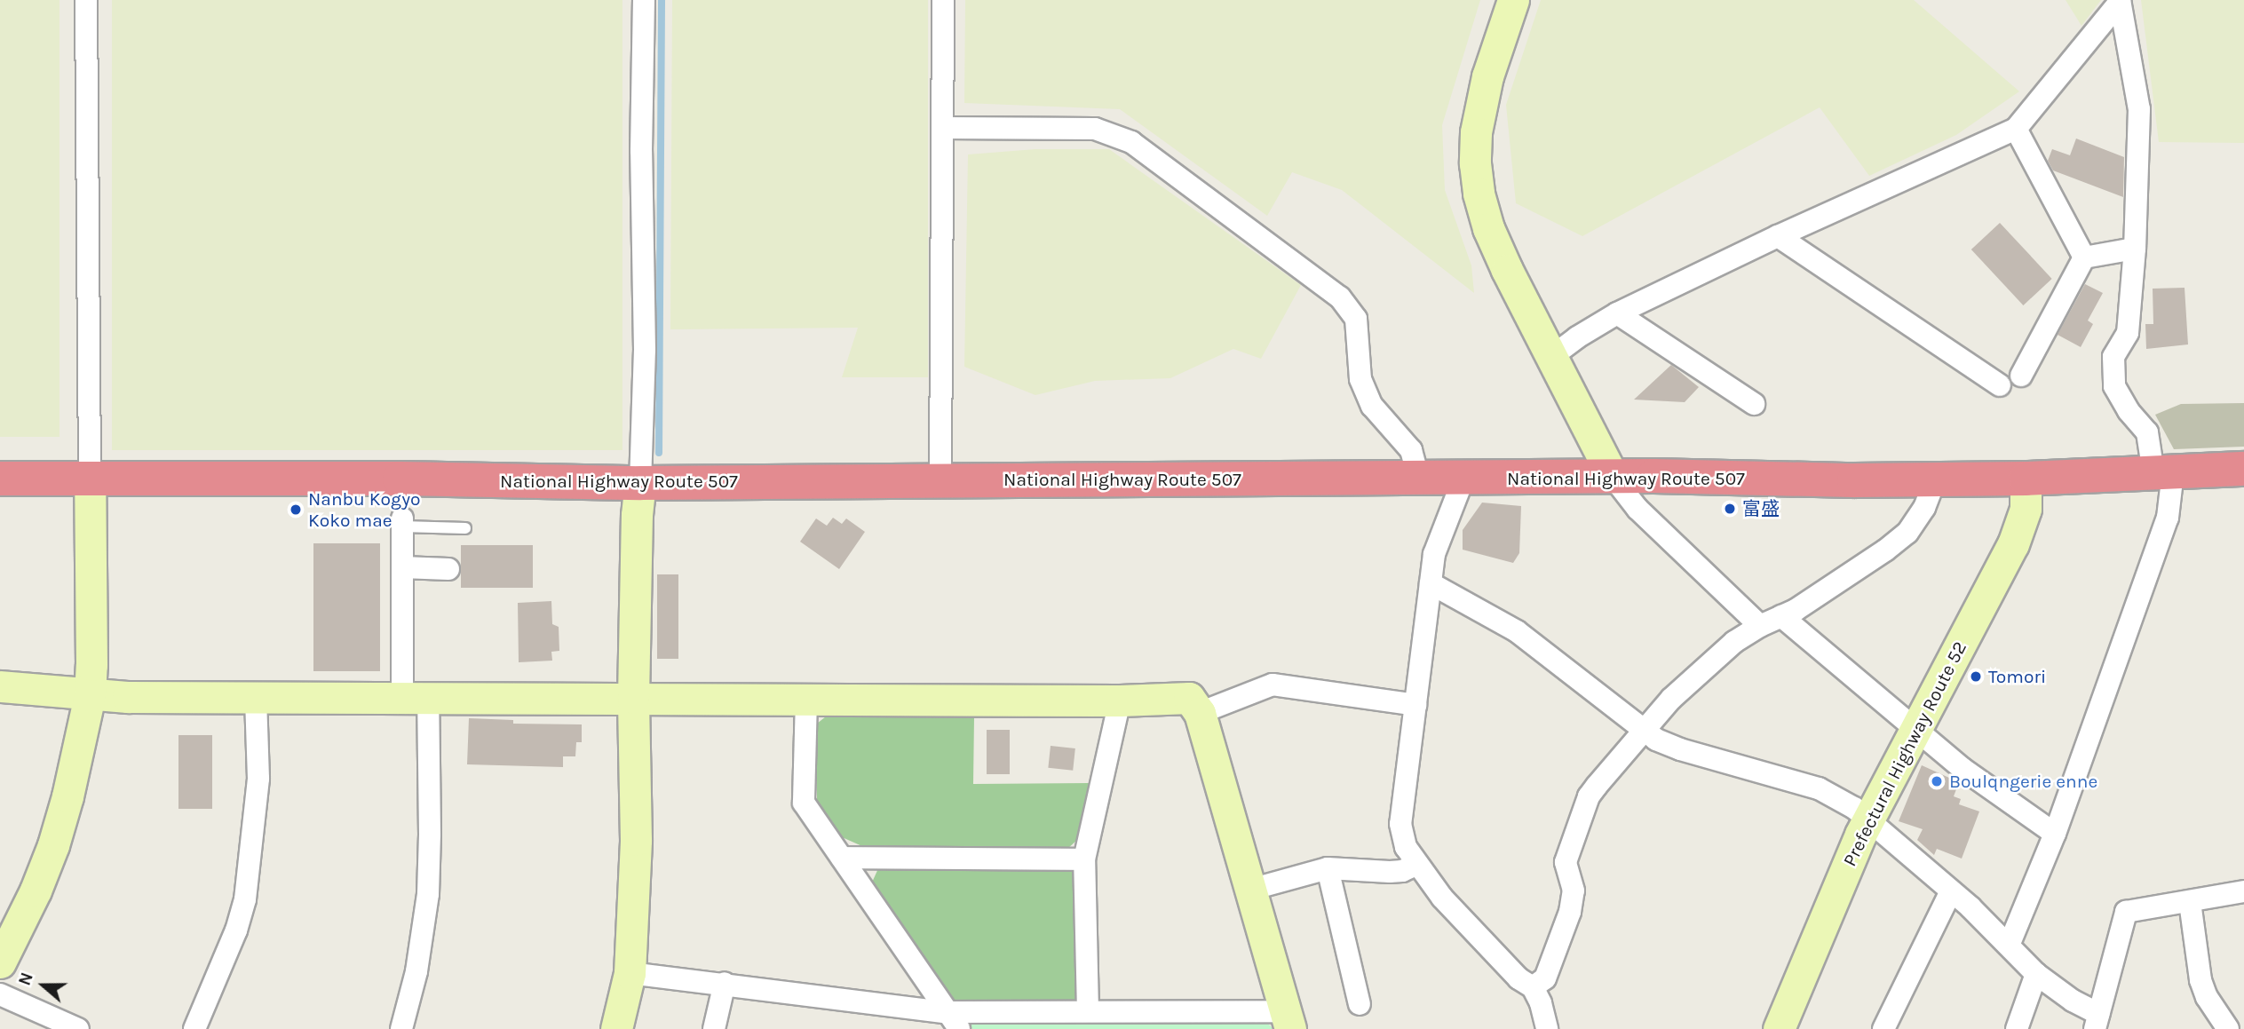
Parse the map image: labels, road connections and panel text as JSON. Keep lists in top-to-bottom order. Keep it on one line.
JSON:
{"streets":{"highway":["National Highway Route 507"],"street":["Prefectural Highway Route 52"]},"crossings":[["National Highway Route 507","Prefectural Highway Route 52"]],"places":["富盛","Nanbu Kogyo Koko mae","Tomori","Boulqngerie enne"],"north":"left"}
